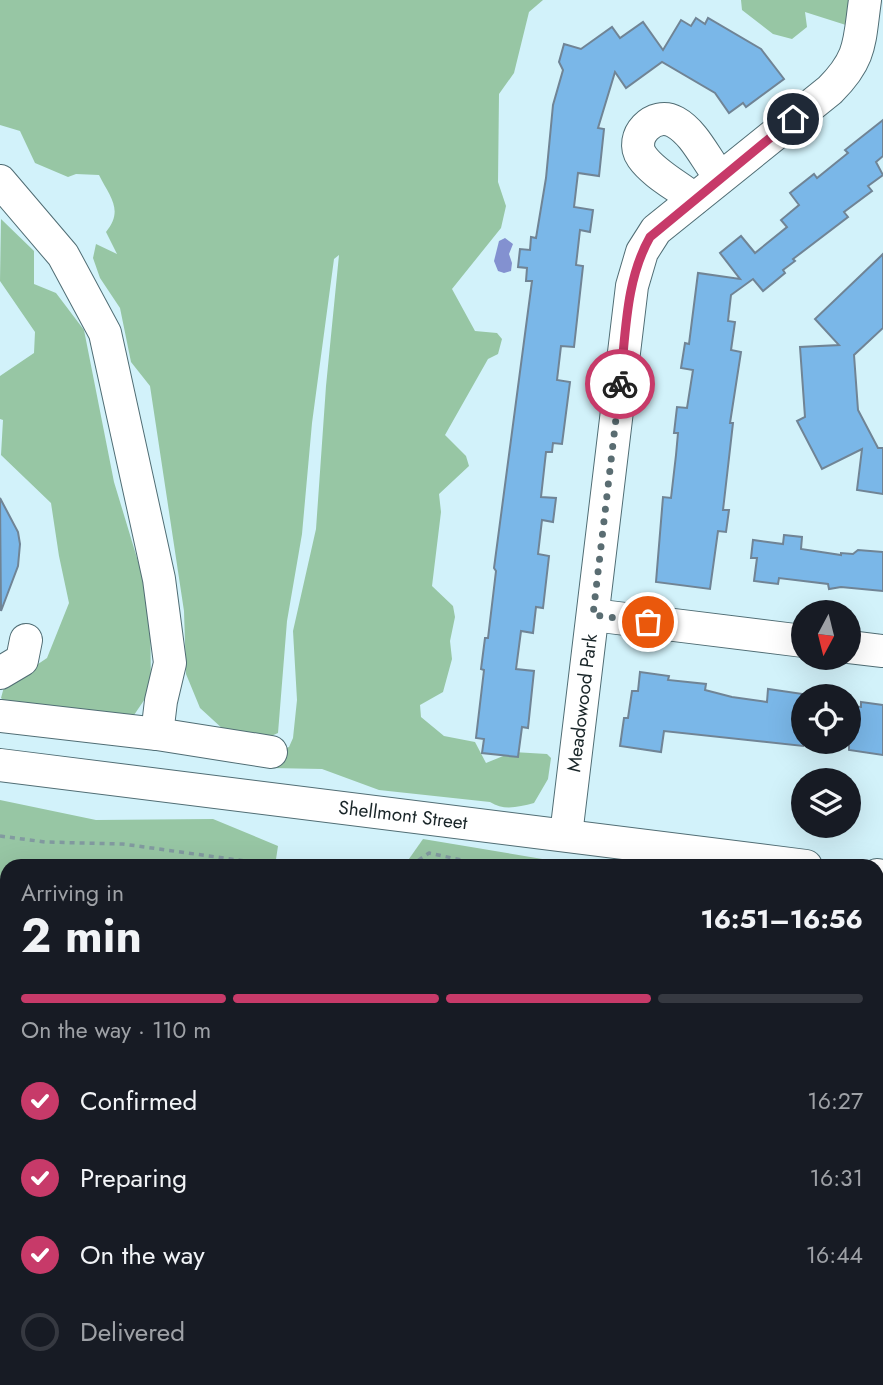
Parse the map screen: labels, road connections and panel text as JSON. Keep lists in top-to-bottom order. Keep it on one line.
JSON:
{"streets":{"street":["Meadowood Park","Shellmont Street"]},"crossings":[["Meadowood Park","Shellmont Street"]],"north":"bottom","page":{"heading":["2 min","Arriving in","16:51–16:56"],"bar":"On the way · 110 m","list":[["Confirmed","16:27"],["Preparing","16:31"],["On the way","16:44"],"Delivered"]}}
